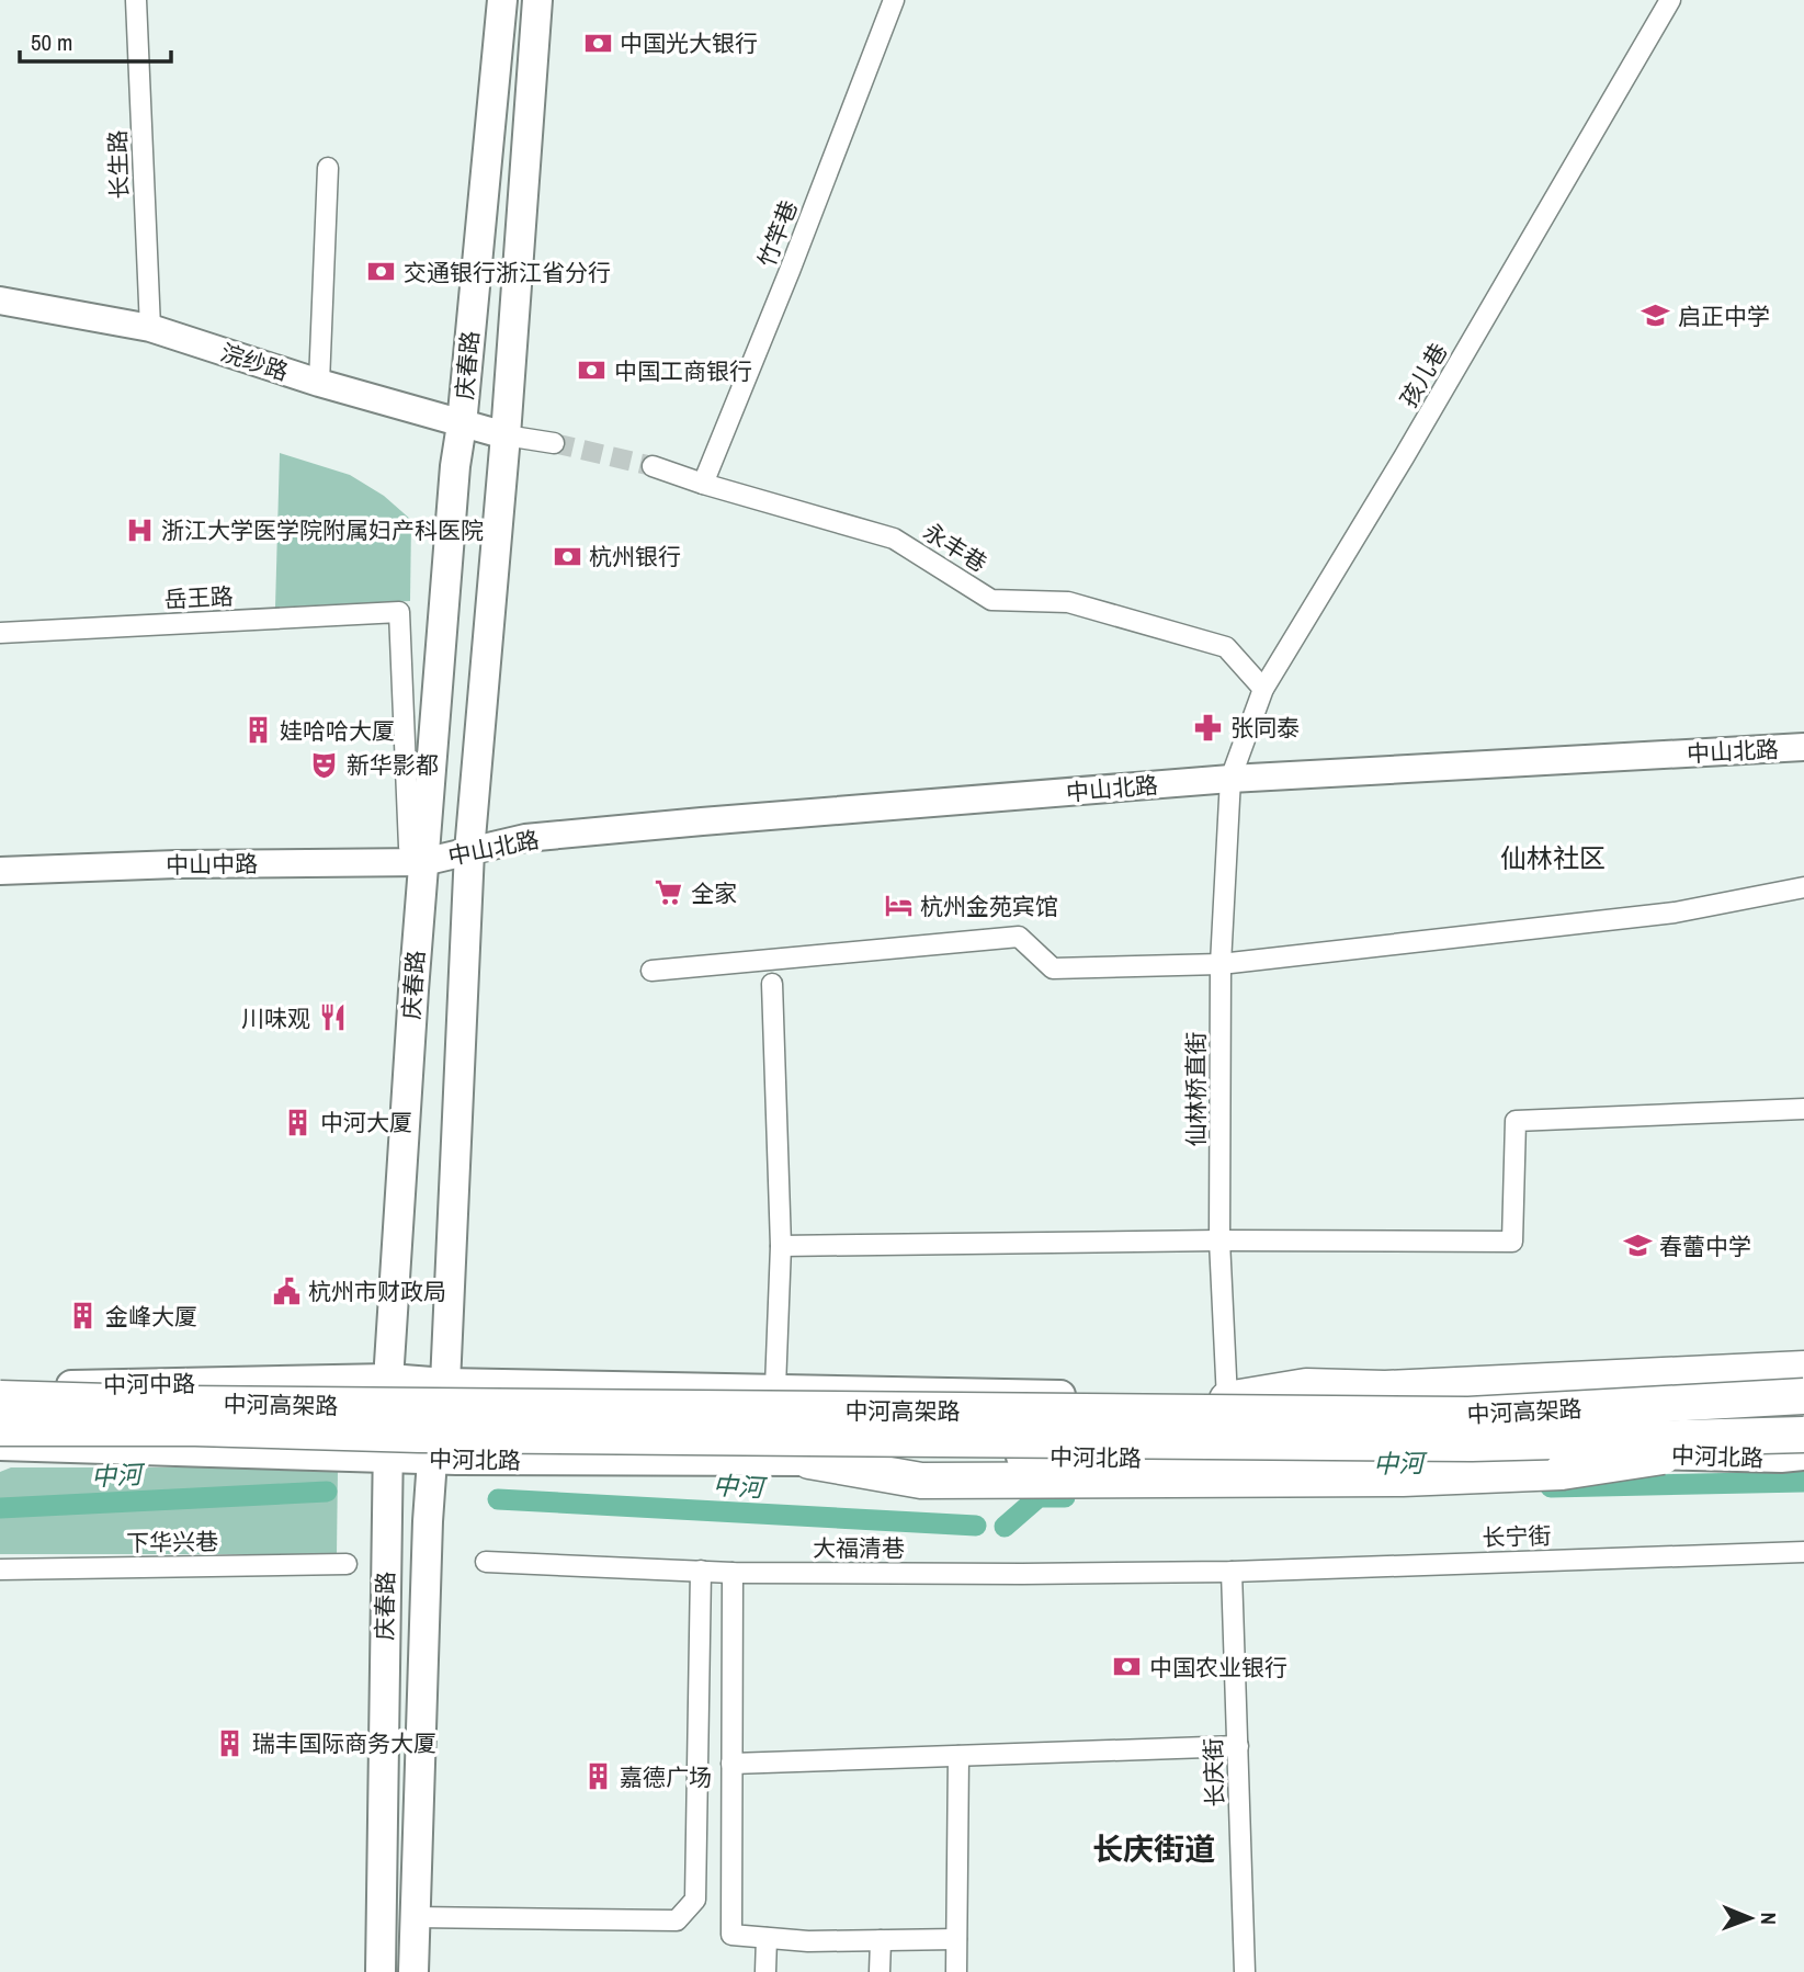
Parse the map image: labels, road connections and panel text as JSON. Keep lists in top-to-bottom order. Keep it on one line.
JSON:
{"streets":{"highway":["中河高架路"],"main road":["浣纱路","庆春路","中山北路","中山中路","中河中路","中河北路"],"street":["长生路","竹竿巷","孩儿巷","永丰巷","岳王路","仙林桥直街","长宁街","下华兴巷","大福清巷","长庆街"]},"crossings":[["长生路","浣纱路"],["竹竿巷","永丰巷"],["浣纱路","庆春路"],["庆春路","岳王路"],["庆春路","中山北路"],["庆春路","中山中路"],["庆春路","中河中路"],["庆春路","中河北路"],["孩儿巷","永丰巷"],["孩儿巷","中山北路"],["孩儿巷","仙林桥直街"],["岳王路","中山北路"],["岳王路","中山中路"],["中山北路","中山中路"],["中山北路","仙林桥直街"],["长宁街","大福清巷"],["长宁街","长庆街"],["大福清巷","长庆街"]],"districts":["仙林社区","长庆街道"],"water":["中河"],"places":{"bank":["中国光大银行","交通银行浙江省分行","中国工商银行","杭州银行","中国农业银行"],"school or university":["启正中学","春蕾中学"],"hospital":["浙江大学医学院附属妇产科医院"],"pharmacy":["张同泰"],"building":["娃哈哈大厦","中河大厦","金峰大厦","瑞丰国际商务大厦","嘉德广场"],"theatre":["新华影都"],"supermarket":["全家"],"hotel":["杭州金苑宾馆"],"restaurant":["川味观"],"public building":["杭州市财政局"]},"scale_bar":"50 m","north":"right"}
